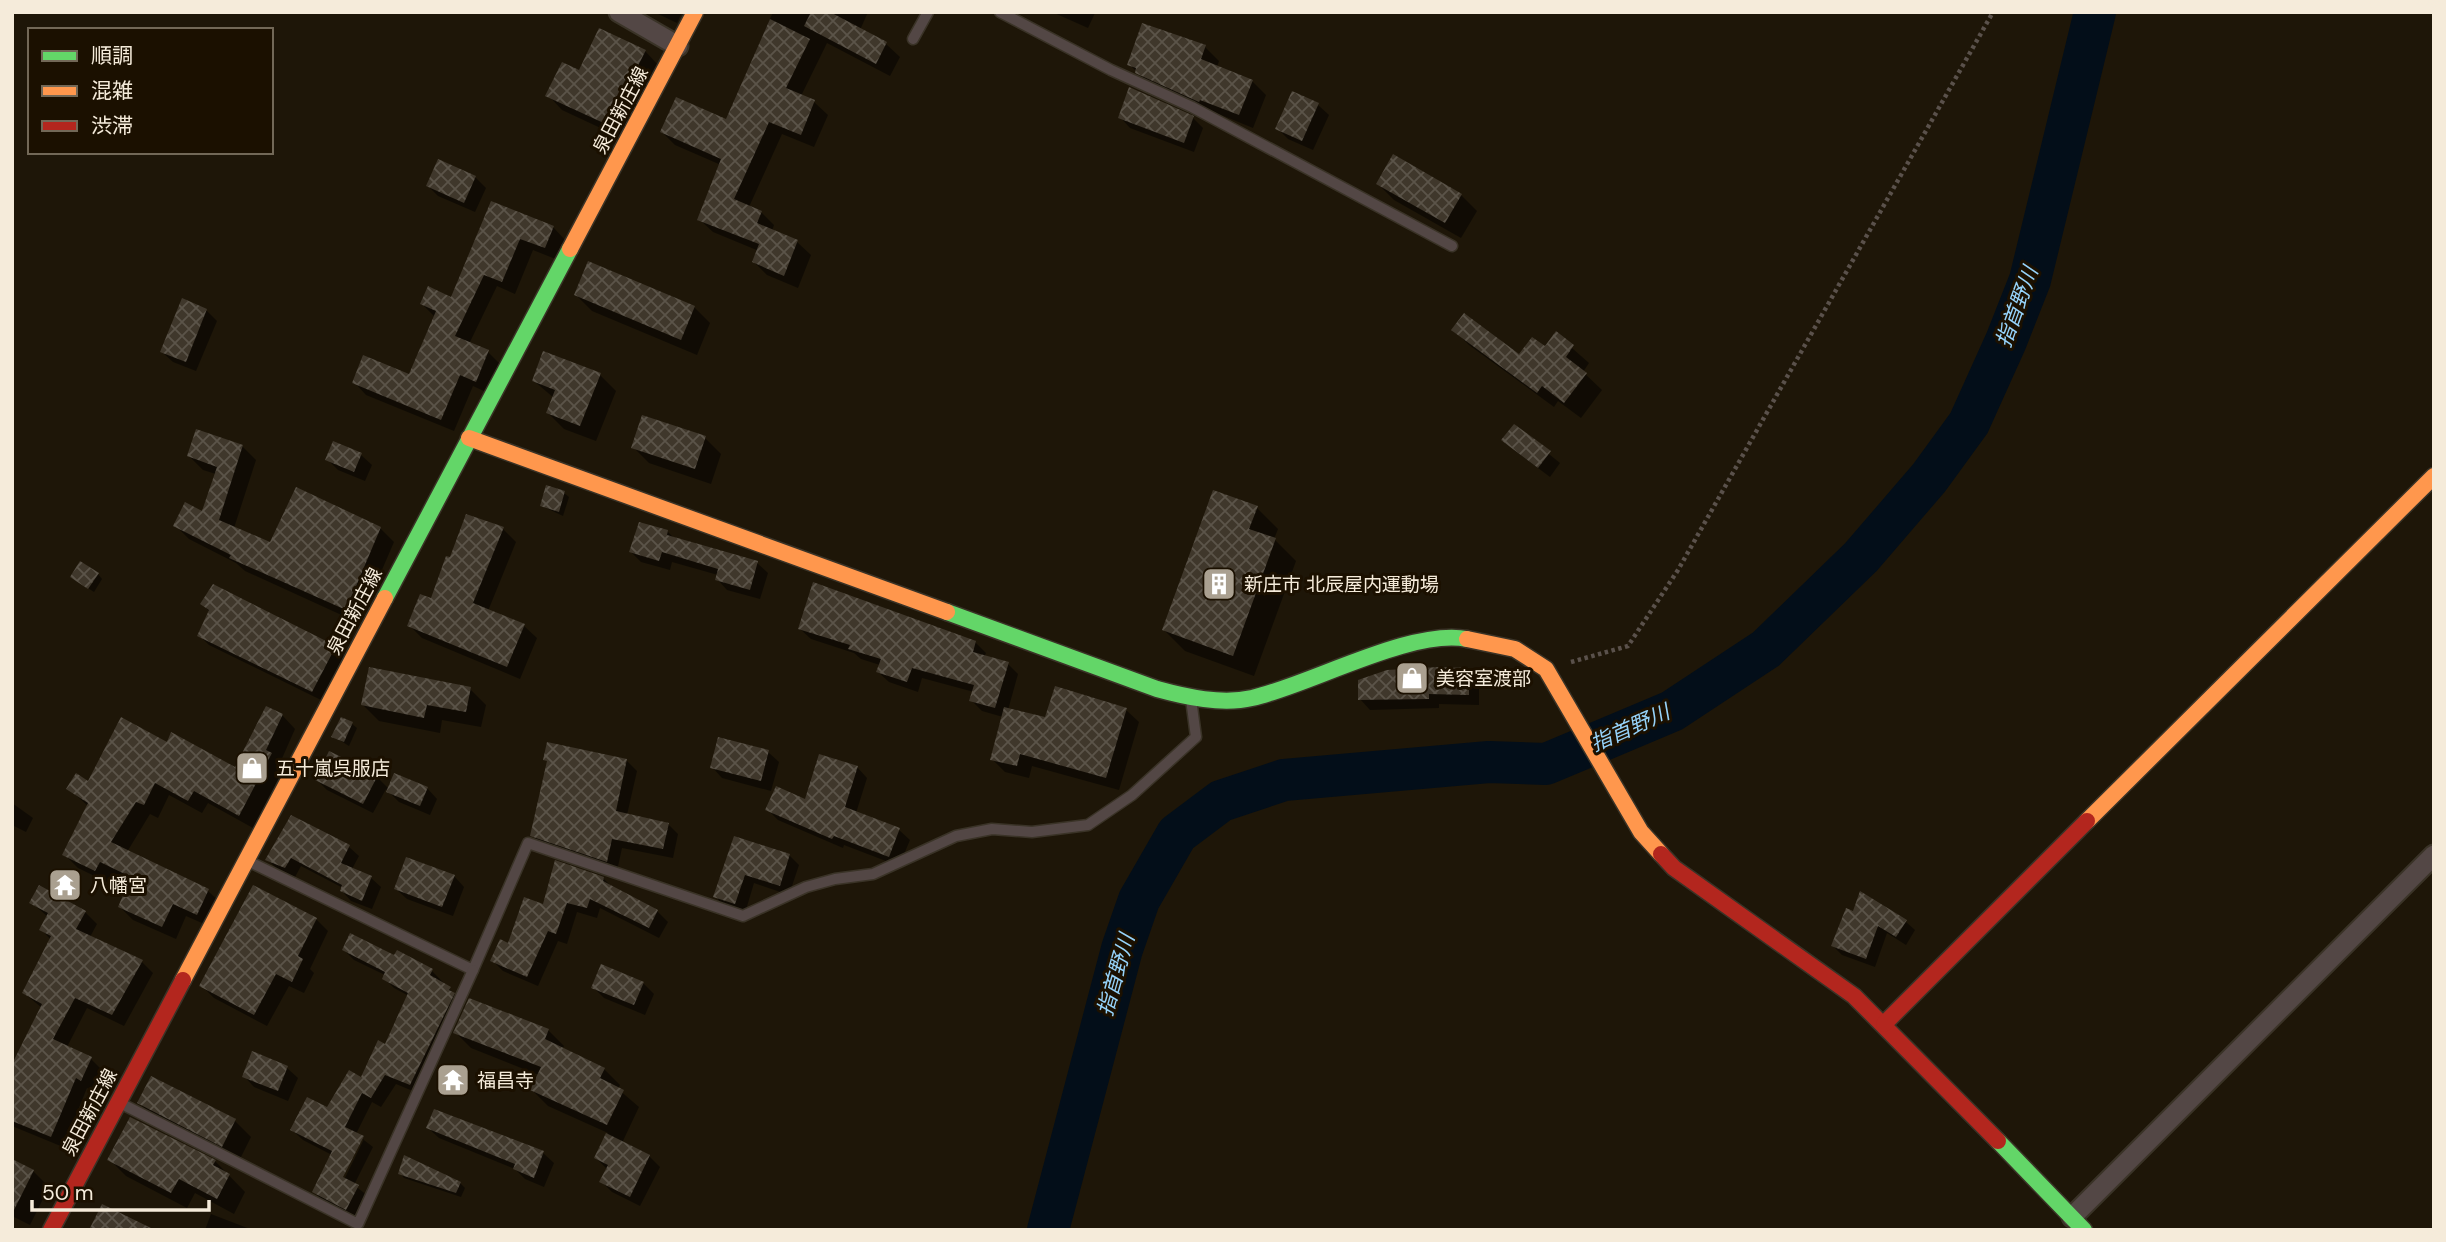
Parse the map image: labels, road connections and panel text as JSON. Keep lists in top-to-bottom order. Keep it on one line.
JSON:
{"streets":{"street":["泉田新庄線"]},"water":["指首野川"],"places":{"building":["新庄市 北辰屋内運動場"],"shop":["美容室渡部","五十嵐呉服店"],"temple":["八幡宮","福昌寺"]},"legend":["順調","混雑","渋滞"],"scale_bar":"50 m"}
